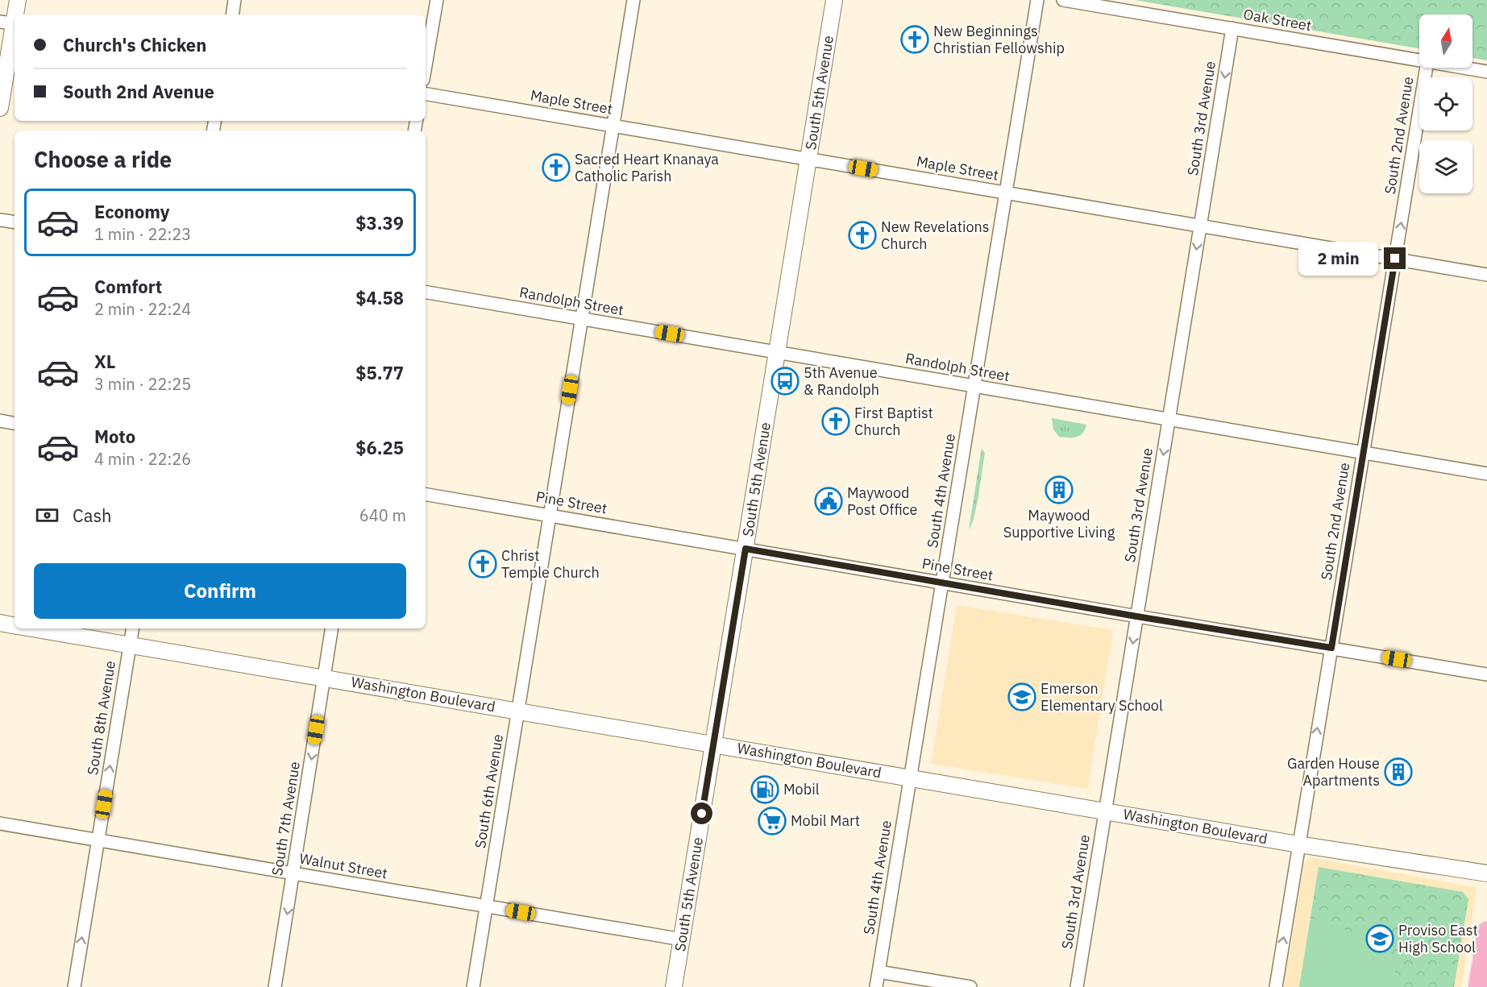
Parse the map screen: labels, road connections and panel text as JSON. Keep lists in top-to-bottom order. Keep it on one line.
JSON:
{"streets":{"street":["Oak Street","South 5th Avenue","Maple Street","South 3rd Avenue","South 2nd Avenue","Randolph Street","South 4th Avenue","Pine Street","Washington Boulevard","South 8th Avenue","South 6th Avenue","South 7th Avenue","Walnut Street"]},"crossings":[["Oak Street","South 3rd Avenue"],["South 5th Avenue","Maple Street"],["South 5th Avenue","Randolph Street"],["South 5th Avenue","Pine Street"],["South 5th Avenue","Washington Boulevard"],["South 5th Avenue","Walnut Street"],["Maple Street","South 3rd Avenue"],["Maple Street","South 2nd Avenue"],["Maple Street","South 4th Avenue"],["Maple Street","South 6th Avenue"],["South 3rd Avenue","Randolph Street"],["South 3rd Avenue","Pine Street"],["South 3rd Avenue","Washington Boulevard"],["South 2nd Avenue","Randolph Street"],["South 2nd Avenue","Pine Street"],["South 2nd Avenue","Washington Boulevard"],["Randolph Street","South 4th Avenue"],["Randolph Street","South 6th Avenue"],["South 4th Avenue","Pine Street"],["South 4th Avenue","Washington Boulevard"],["Pine Street","South 6th Avenue"],["Washington Boulevard","South 8th Avenue"],["Washington Boulevard","South 6th Avenue"],["Washington Boulevard","South 7th Avenue"],["South 8th Avenue","Walnut Street"],["South 6th Avenue","Walnut Street"],["South 7th Avenue","Walnut Street"]],"one_way":["South 3rd Avenue","South 2nd Avenue","South 8th Avenue","South 7th Avenue"],"places":{"church":["New Beginnings Christian Fellowship","Sacred Heart Knanaya Catholic Parish","New Revelations Church","First Baptist Church","Christ Temple Church"],"bus stop":["5th Avenue & Randolph"],"building":["Maywood Supportive Living","Garden House Apartments"],"public building":["Maywood Post Office"],"school or university":["Emerson Elementary School","Proviso East High School"],"fuel station":["Mobil"],"supermarket":["Mobil Mart"]},"north":"top","page":{"banner":["Church's Chicken","South 2nd Avenue"],"heading":"Choose a ride","list":[{"name":"Economy","note":"1 min · 22:23","value":"$3.39"},{"name":"Comfort","note":"2 min · 22:24","value":"$4.58"},{"name":"XL","note":"3 min · 22:25","value":"$5.77"},{"name":"Moto","note":"4 min · 22:26","value":"$6.25"}],"bubble":"2 min","pay":["Cash","640 m"],"buttons":"Confirm"}}
